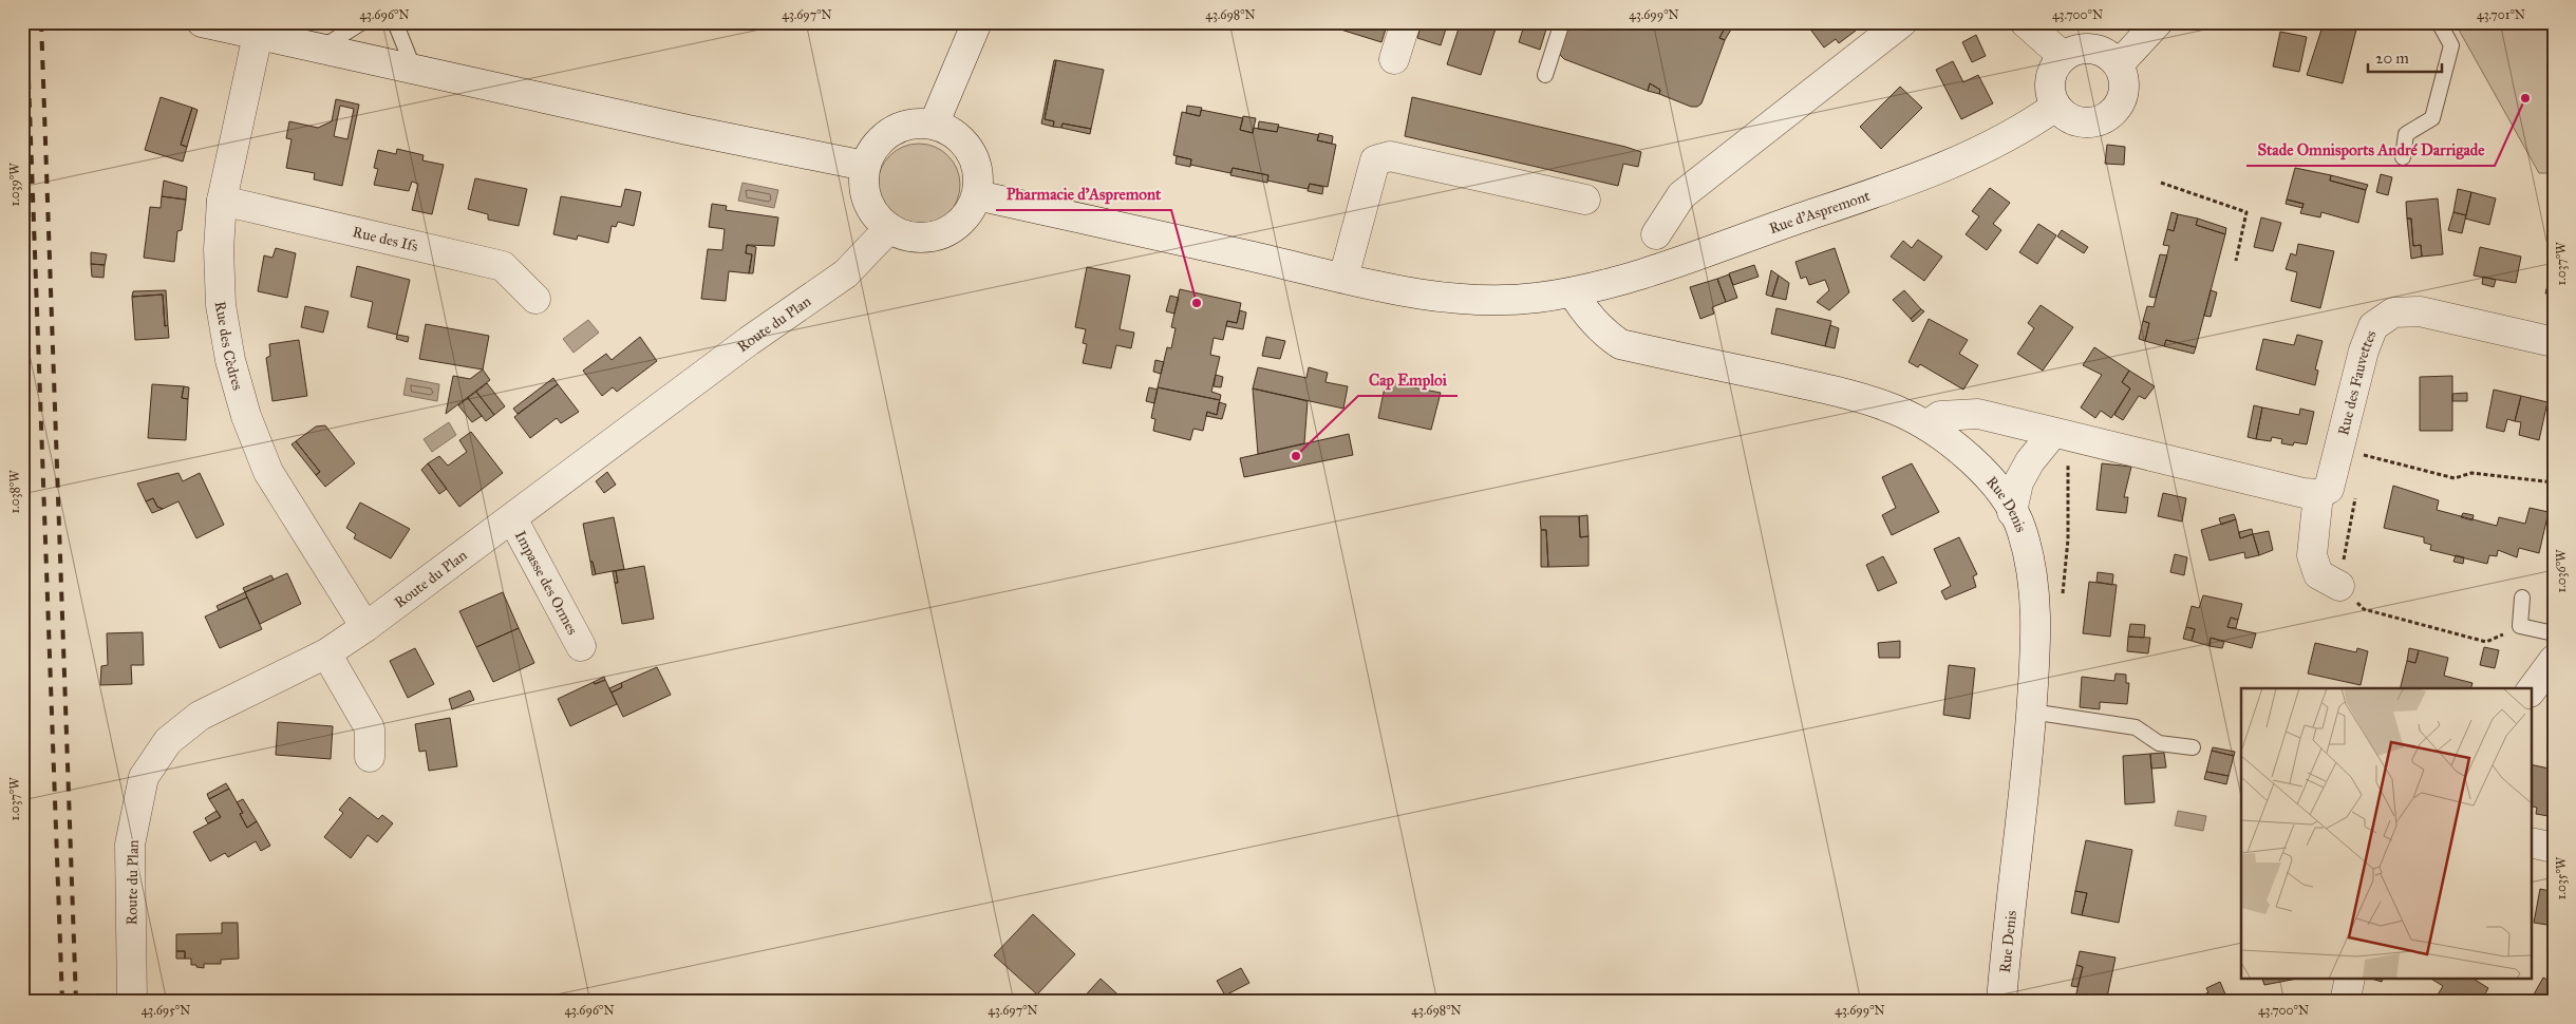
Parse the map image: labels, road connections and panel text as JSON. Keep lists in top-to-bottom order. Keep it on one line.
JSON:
{"streets":{"street":["Rue d'Aspremont","Rue des Ifs","Route du Plan","Rue des Cèdres","Rue des Fauvettes","Rue Denis","Impasse des Ormes"]},"crossings":[["Rue d'Aspremont","Route du Plan"],["Rue d'Aspremont","Rue Denis"],["Rue des Ifs","Rue des Cèdres"],["Route du Plan","Rue des Cèdres"],["Route du Plan","Impasse des Ormes"]],"places":["Stade Omnisports André Darrigade","Pharmacie d'Aspremont","Cap Emploi"],"scale_bar":"20 m","coordinates":["43.696°N","43.697°N","43.698°N","43.699°N","43.700°N","43.701°N","1.039°W","1.037°W","1.038°W","1.036°W","1.035°W","43.695°N"]}
